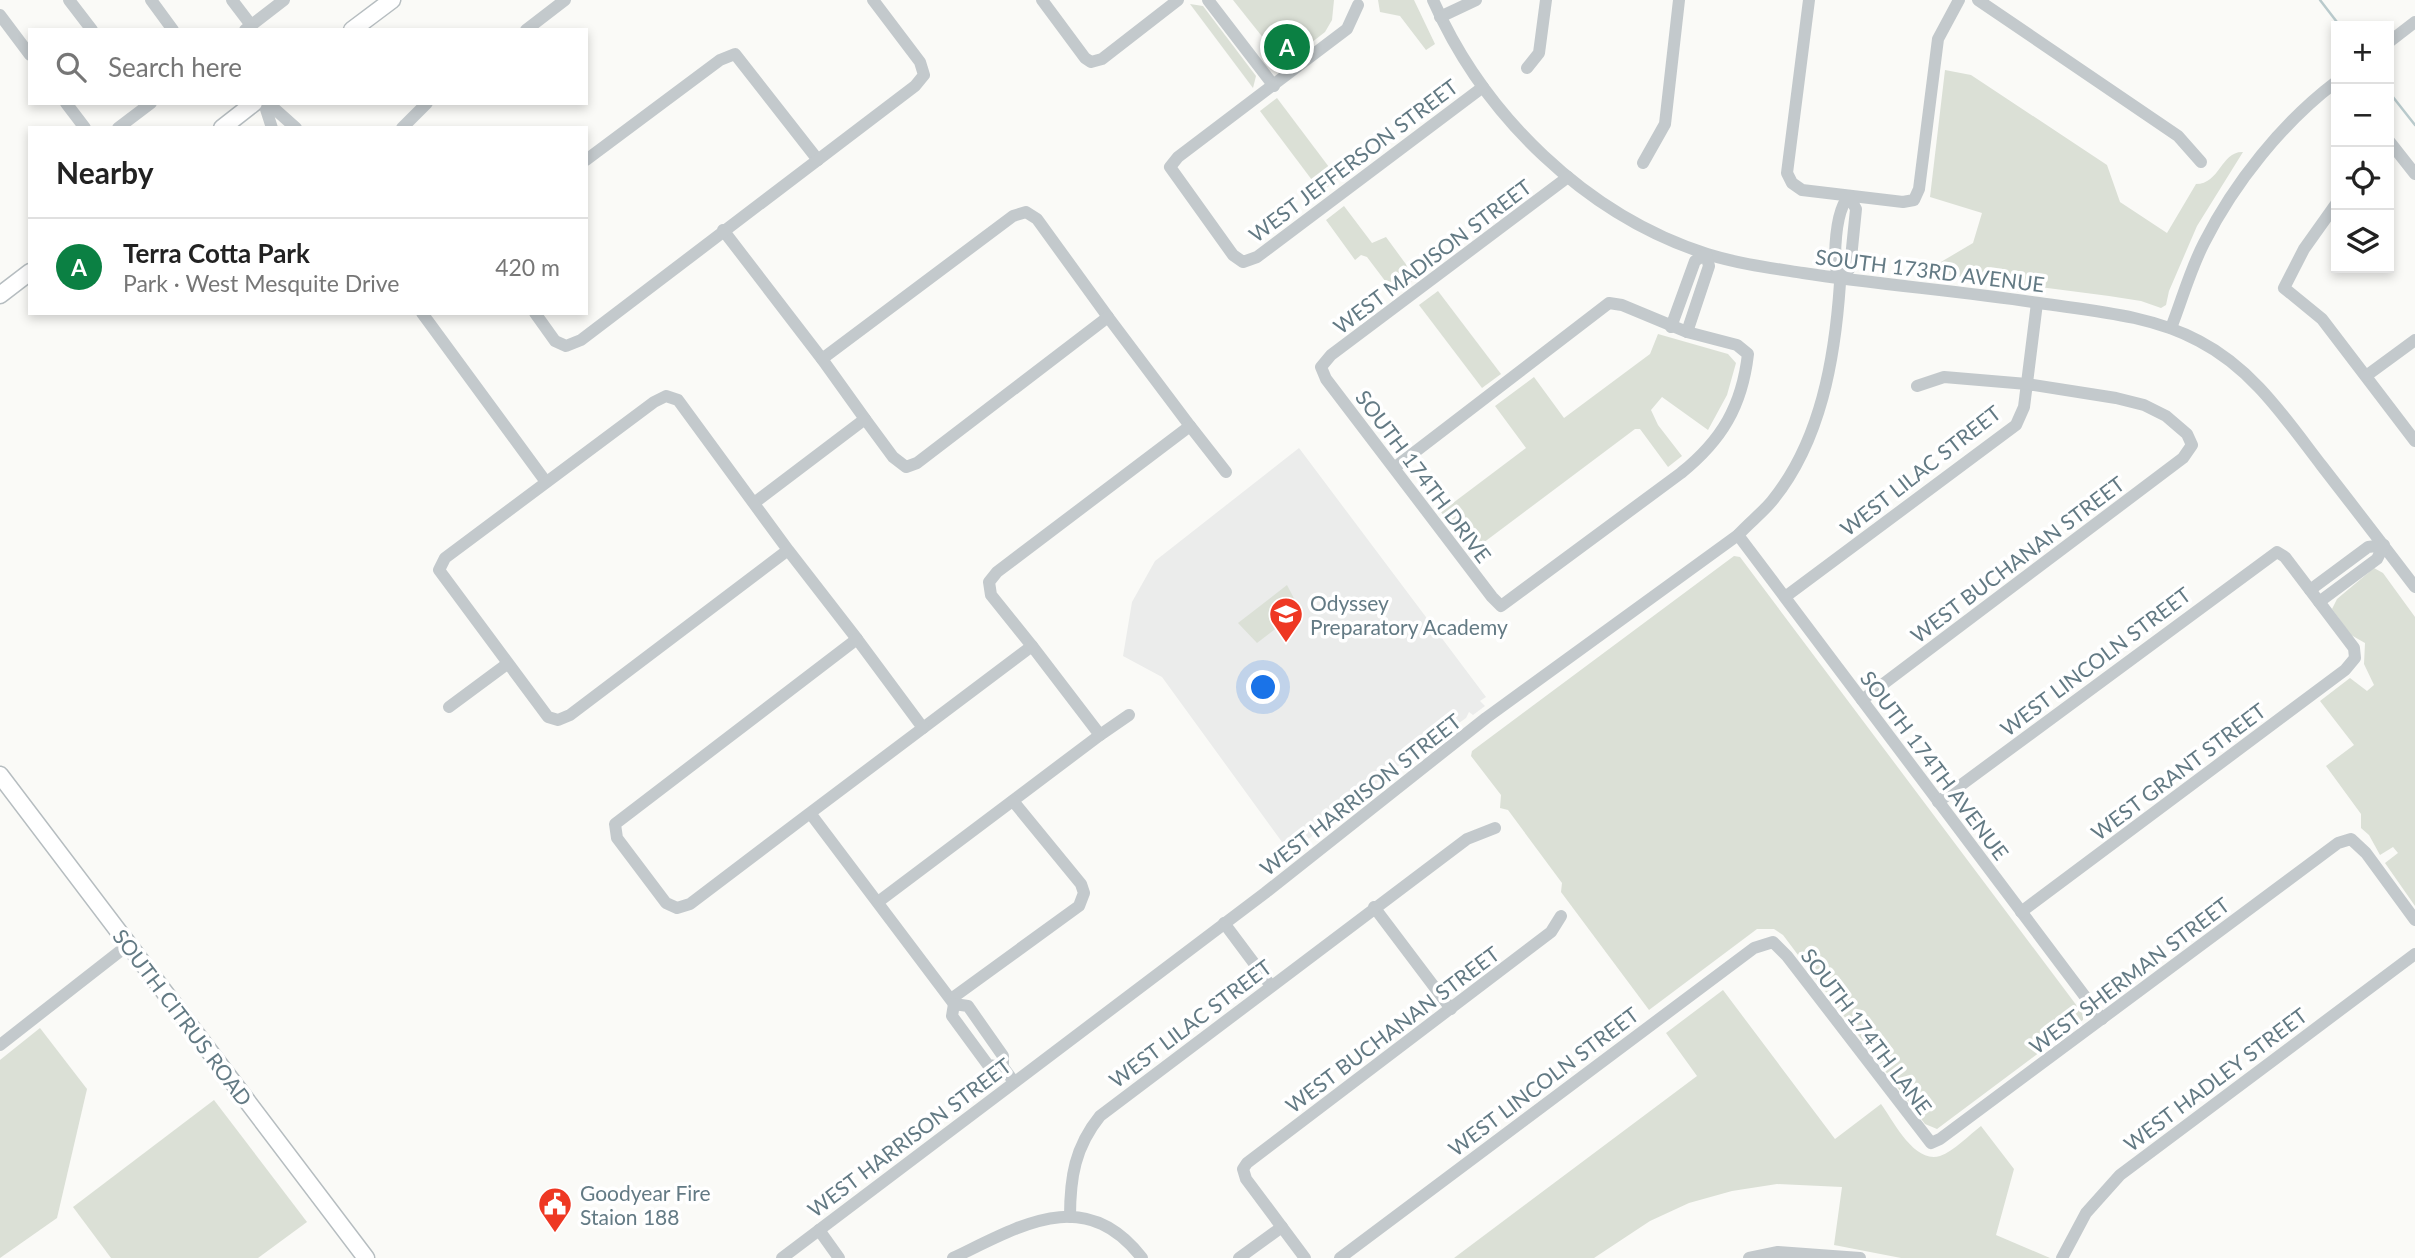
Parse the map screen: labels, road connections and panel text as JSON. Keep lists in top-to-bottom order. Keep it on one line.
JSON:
{"streets":{"main road":["SOUTH CITRUS ROAD"],"street":["WEST JEFFERSON STREET","WEST MADISON STREET","SOUTH 173RD AVENUE","WEST LILAC STREET","SOUTH 174TH DRIVE","WEST BUCHANAN STREET","WEST LINCOLN STREET","SOUTH 174TH AVENUE","WEST GRANT STREET","WEST HARRISON STREET","WEST SHERMAN STREET","SOUTH 174TH LANE","WEST HADLEY STREET"]},"crossings":[["WEST JEFFERSON STREET","SOUTH 173RD AVENUE"],["WEST MADISON STREET","SOUTH 173RD AVENUE"],["WEST MADISON STREET","SOUTH 174TH DRIVE"],["SOUTH 173RD AVENUE","WEST LILAC STREET"],["SOUTH 173RD AVENUE","WEST HARRISON STREET"],["WEST LILAC STREET","WEST BUCHANAN STREET"],["WEST LILAC STREET","SOUTH 174TH AVENUE"],["WEST BUCHANAN STREET","SOUTH 174TH AVENUE"],["WEST LINCOLN STREET","SOUTH 174TH AVENUE"],["WEST LINCOLN STREET","SOUTH 174TH LANE"],["SOUTH 174TH AVENUE","WEST GRANT STREET"],["SOUTH 174TH AVENUE","WEST HARRISON STREET"],["SOUTH 174TH AVENUE","WEST SHERMAN STREET"],["WEST SHERMAN STREET","SOUTH 174TH LANE"]],"places":{"school or university":["Odyssey Preparatory Academy"],"public building":["Goodyear Fire Staion 188"]},"page":{"pins":"A","map_buttons":["+","−"],"search":"Search here","heading":"Nearby","list":[{"mark":"A","name":"Terra Cotta Park","note":"Park · West Mesquite Drive","value":"420 m"}]}}
